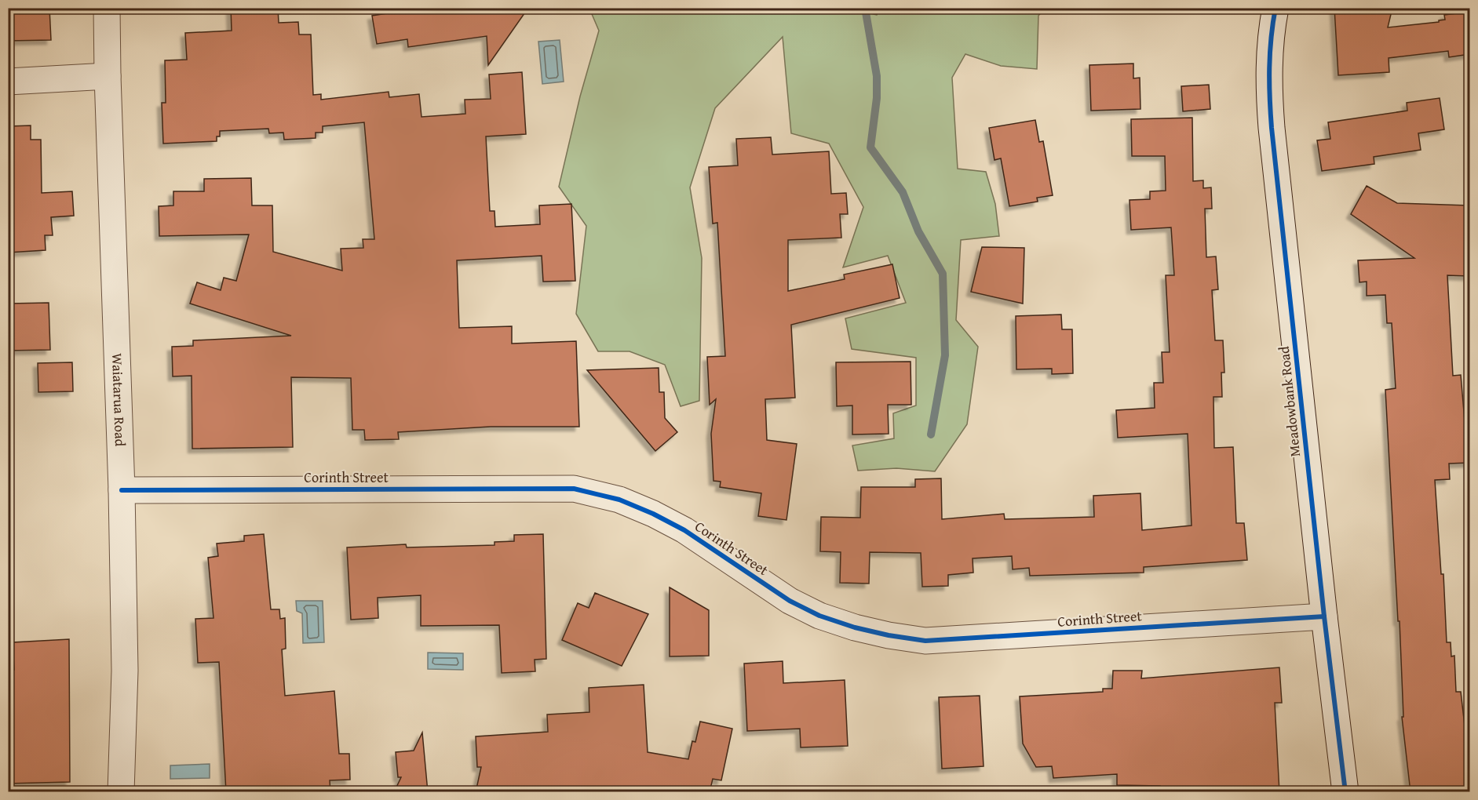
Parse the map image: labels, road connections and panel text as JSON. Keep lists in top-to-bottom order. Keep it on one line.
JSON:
{"streets":{"street":["Waiatarua Road","Meadowbank Road","Corinth Street"]},"crossings":[["Waiatarua Road","Corinth Street"],["Meadowbank Road","Corinth Street"]]}
